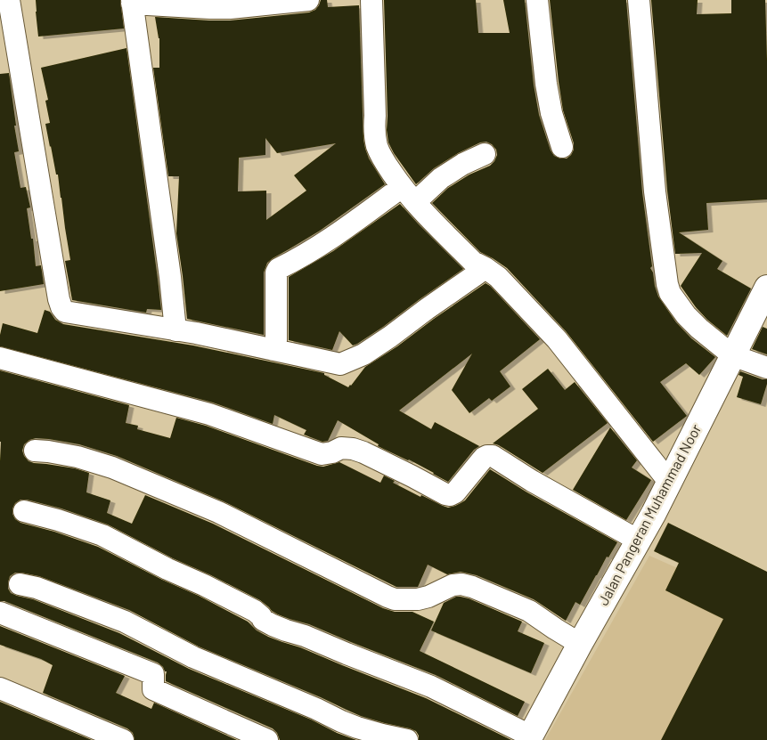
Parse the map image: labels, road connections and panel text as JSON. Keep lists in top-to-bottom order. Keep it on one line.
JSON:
{"streets":{"main road":["Jalan Pangeran Muhammad Noor"]}}
